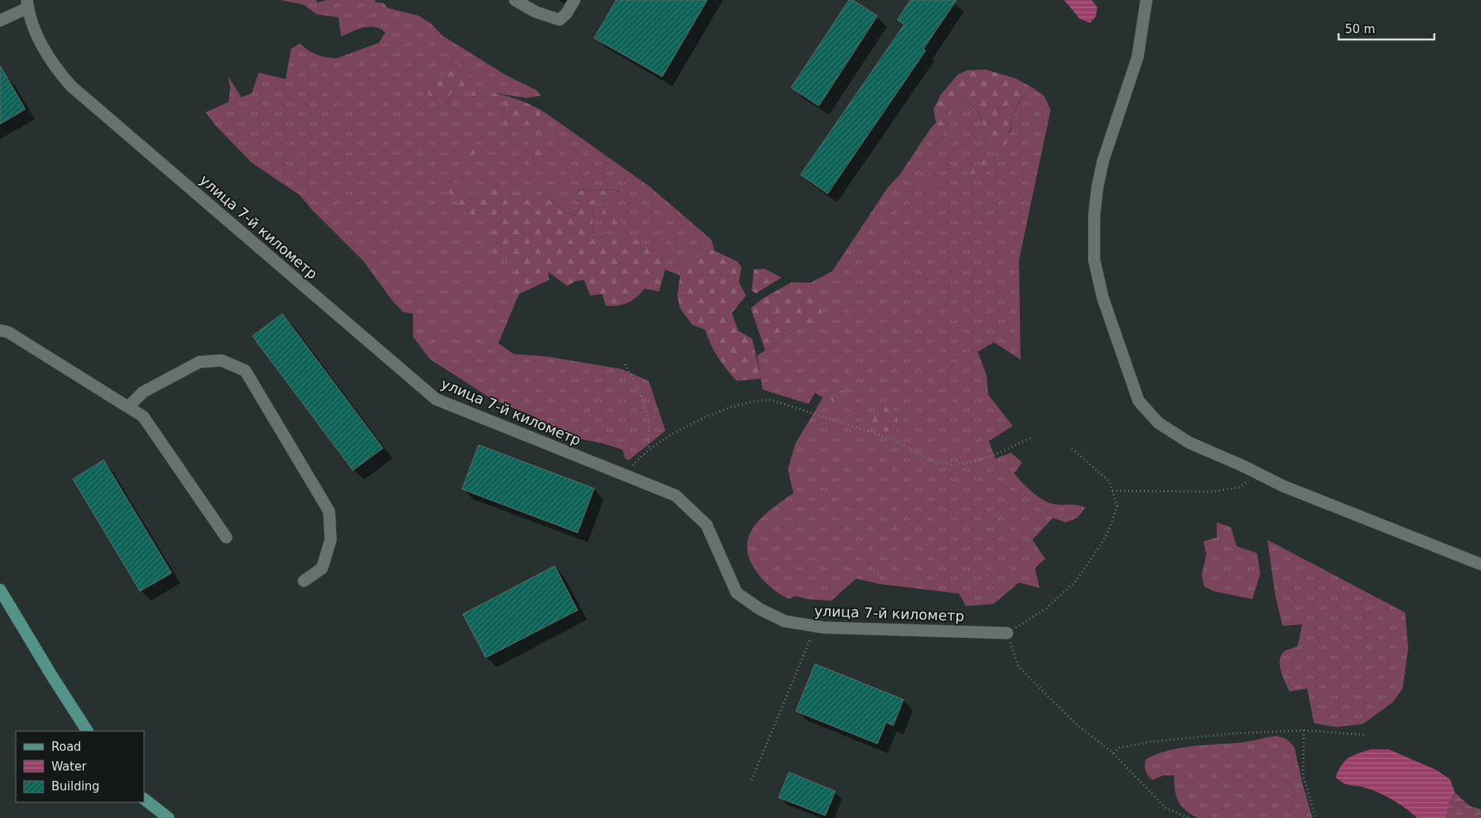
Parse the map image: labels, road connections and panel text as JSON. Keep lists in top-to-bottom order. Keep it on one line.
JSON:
{"streets":{"lane":["улица 7-й километр"]},"legend":["Road","Water","Building"],"scale_bar":"50 m"}
